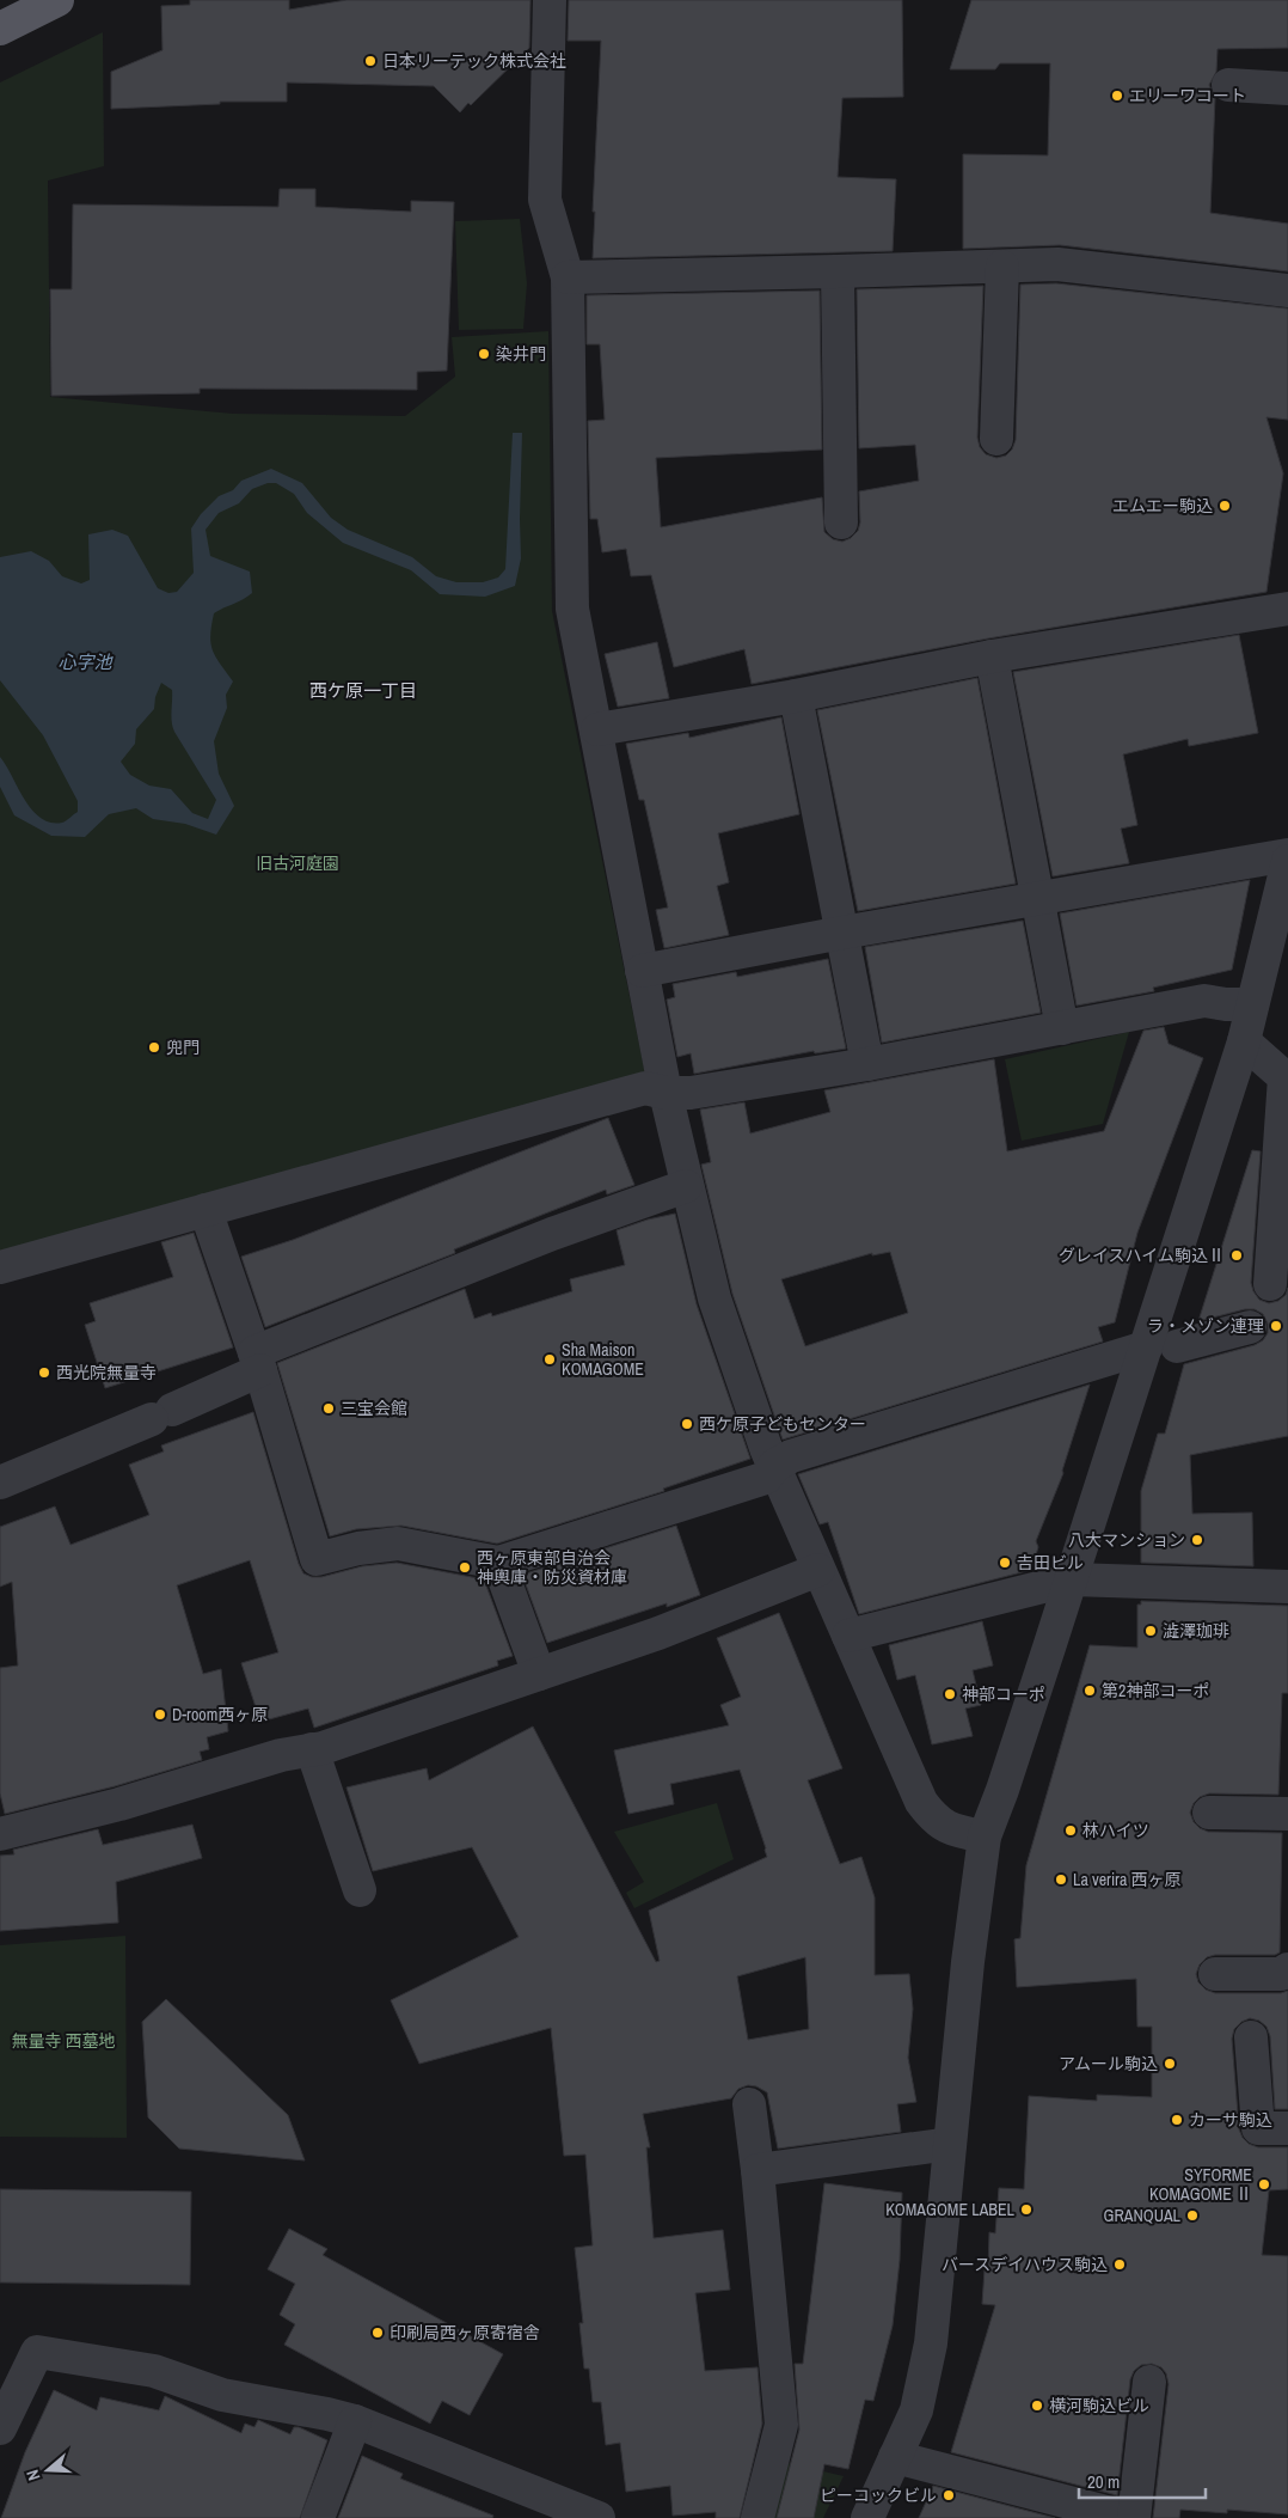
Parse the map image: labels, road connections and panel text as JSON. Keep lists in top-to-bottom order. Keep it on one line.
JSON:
{"districts":["西ケ原一丁目"],"water":["心字池"],"parks":["旧古河庭園","無量寺 西墓地"],"places":["日本リーテック株式会社","エリーワコート","染井門","エムエー駒込","兜門","グレイスハイム駒込Ⅱ","ラ・メゾン連理","Sha Maison KOMAGOME","西光院無量寺","三宝会館","西ケ原子どもセンター","八大マンション","𠮷田ビル","西ヶ原東部自治会 神輿庫・防災資材庫","澁澤珈琲","第2神部コーポ","神部コーポ","D-room西ヶ原","林ハイツ","La verira 西ヶ原","アムール駒込","カーサ駒込","SYFORME KOMAGOME Ⅱ","KOMAGOME LABEL","GRANQUAL","バースデイハウス駒込","印刷局西ヶ原寄宿舎","横河駒込ビル","ピーコックビル"],"scale_bar":"20 m","north":"left"}
